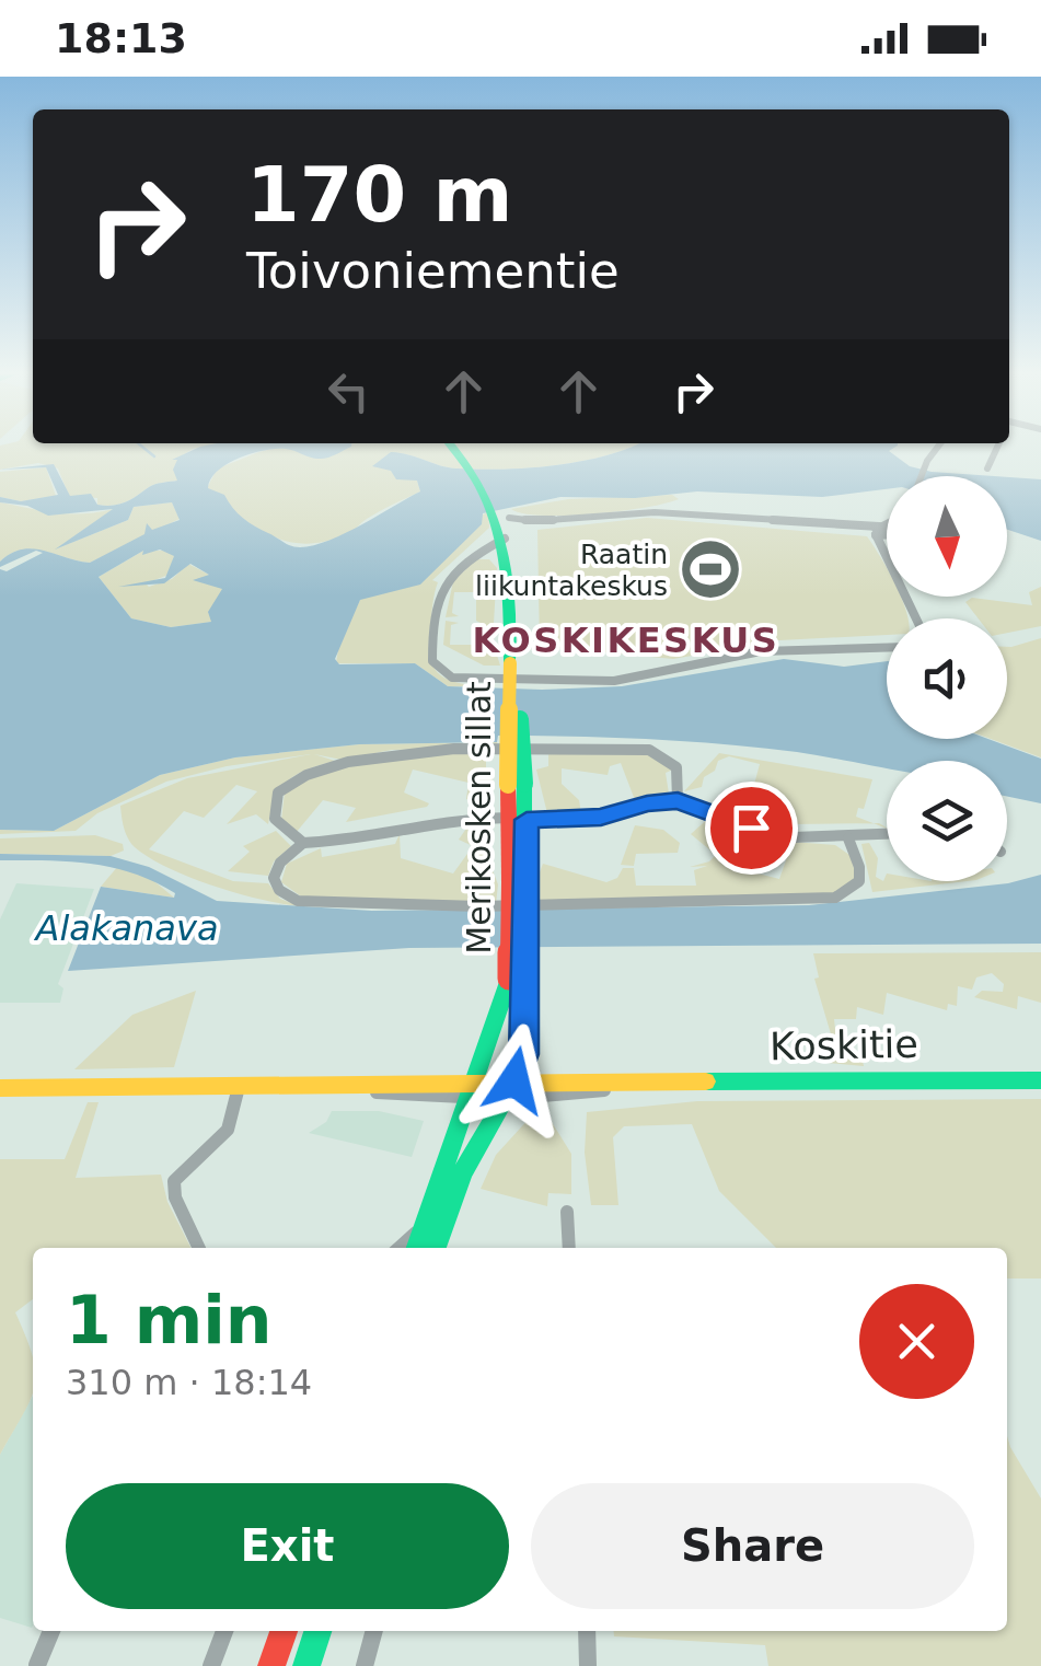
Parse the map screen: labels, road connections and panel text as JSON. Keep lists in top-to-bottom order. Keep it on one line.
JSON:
{"streets":{"main road":["Merikosken sillat","Koskitie"]},"crossings":[["Merikosken sillat","Koskitie"]],"districts":["KOSKIKESKUS"],"water":["Alakanava"],"places":{"sports":["Raatin liikuntakeskus"]},"north":"bottom","page":{"status":"18:13","turn":["170 m","Toivoniementie"],"heading":["1 min","310 m · 18:14"],"buttons":["Exit","Share"]}}
